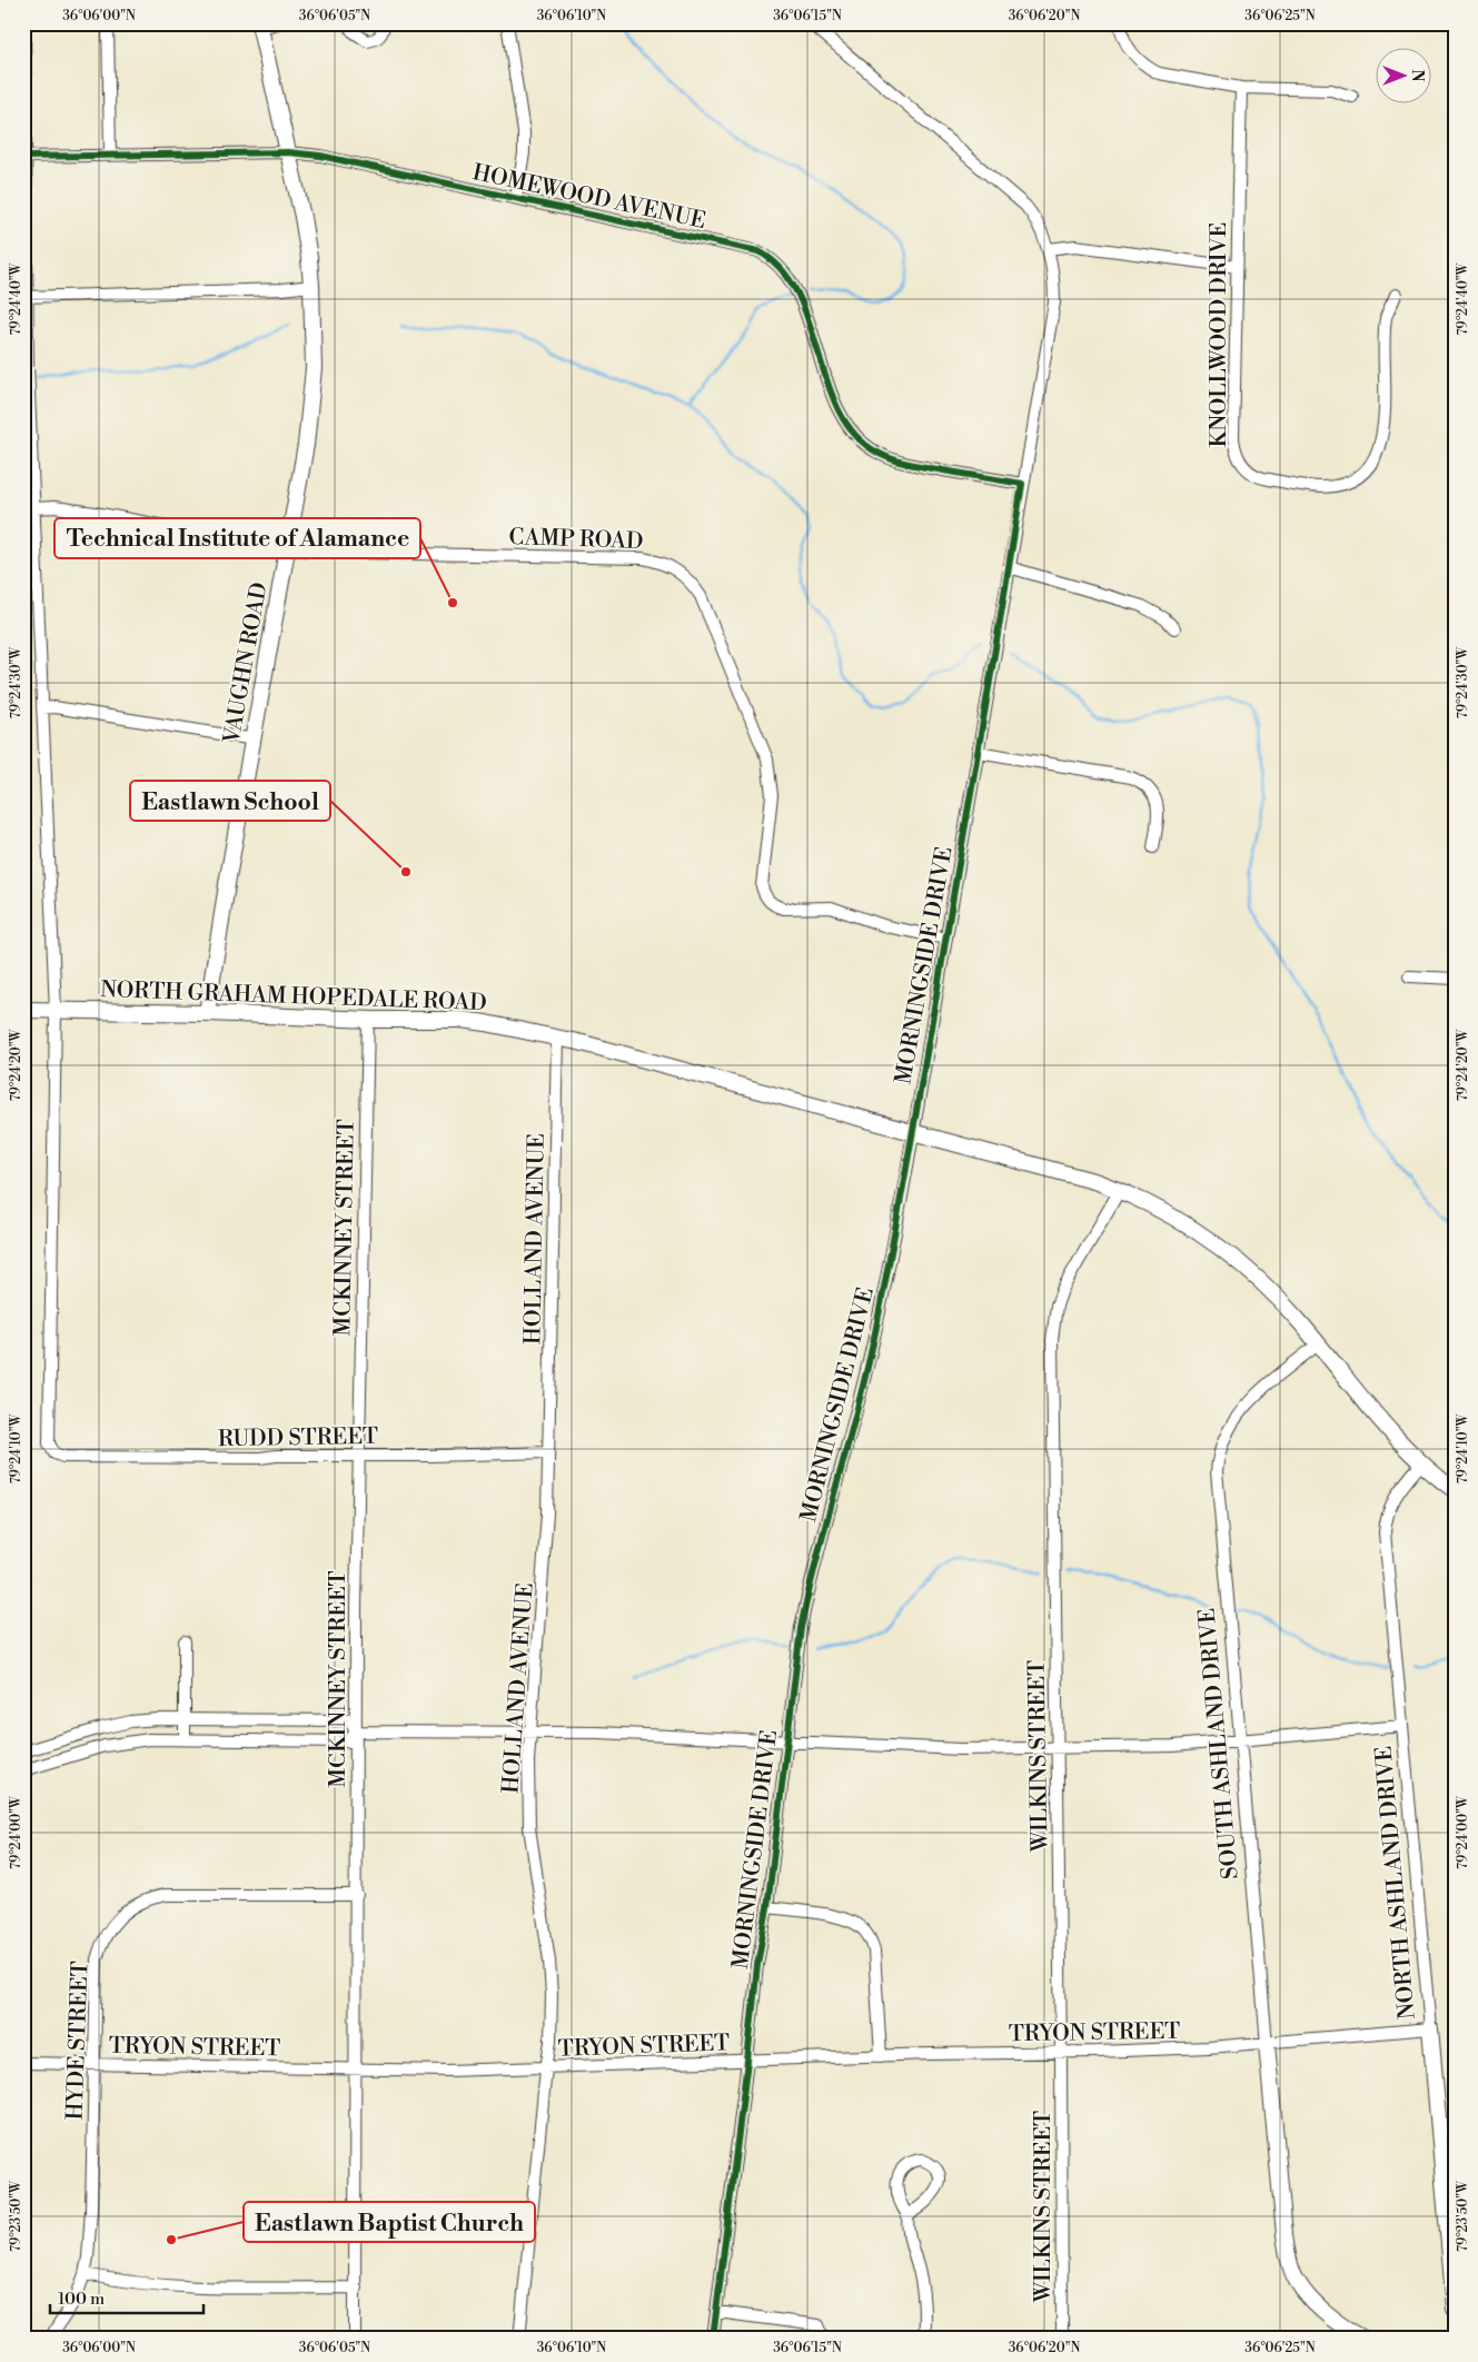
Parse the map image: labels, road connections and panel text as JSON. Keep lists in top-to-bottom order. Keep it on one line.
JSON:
{"streets":{"street":["HOMEWOOD AVENUE","KNOLLWOOD DRIVE","CAMP ROAD","VAUGHN ROAD","MORNINGSIDE DRIVE","NORTH GRAHAM HOPEDALE ROAD","MCKINNEY STREET","HOLLAND AVENUE","RUDD STREET","SOUTH ASHLAND DRIVE","WILKINS STREET","NORTH ASHLAND DRIVE","TRYON STREET","HYDE STREET"]},"crossings":[["HOMEWOOD AVENUE","VAUGHN ROAD"],["HOMEWOOD AVENUE","MORNINGSIDE DRIVE"],["CAMP ROAD","VAUGHN ROAD"],["CAMP ROAD","MORNINGSIDE DRIVE"],["VAUGHN ROAD","NORTH GRAHAM HOPEDALE ROAD"],["MORNINGSIDE DRIVE","NORTH GRAHAM HOPEDALE ROAD"],["MORNINGSIDE DRIVE","TRYON STREET"],["NORTH GRAHAM HOPEDALE ROAD","MCKINNEY STREET"],["NORTH GRAHAM HOPEDALE ROAD","HOLLAND AVENUE"],["NORTH GRAHAM HOPEDALE ROAD","RUDD STREET"],["NORTH GRAHAM HOPEDALE ROAD","SOUTH ASHLAND DRIVE"],["NORTH GRAHAM HOPEDALE ROAD","WILKINS STREET"],["NORTH GRAHAM HOPEDALE ROAD","NORTH ASHLAND DRIVE"],["MCKINNEY STREET","RUDD STREET"],["MCKINNEY STREET","TRYON STREET"],["MCKINNEY STREET","HYDE STREET"],["HOLLAND AVENUE","RUDD STREET"],["HOLLAND AVENUE","TRYON STREET"],["SOUTH ASHLAND DRIVE","TRYON STREET"],["WILKINS STREET","TRYON STREET"],["NORTH ASHLAND DRIVE","TRYON STREET"],["TRYON STREET","HYDE STREET"]],"places":["Technical Institute of Alamance","Eastlawn School","Eastlawn Baptist Church"],"scale_bar":"100 m","north":"right","coordinates":["36°06'00\"N","36°06'05\"N","36°06'10\"N","36°06'15\"N","36°06'20\"N","36°06'25\"N","79°24'40\"W","79°24'30\"W","79°24'20\"W","79°24'10\"W","79°24'00\"W","79°23'50\"W"]}
